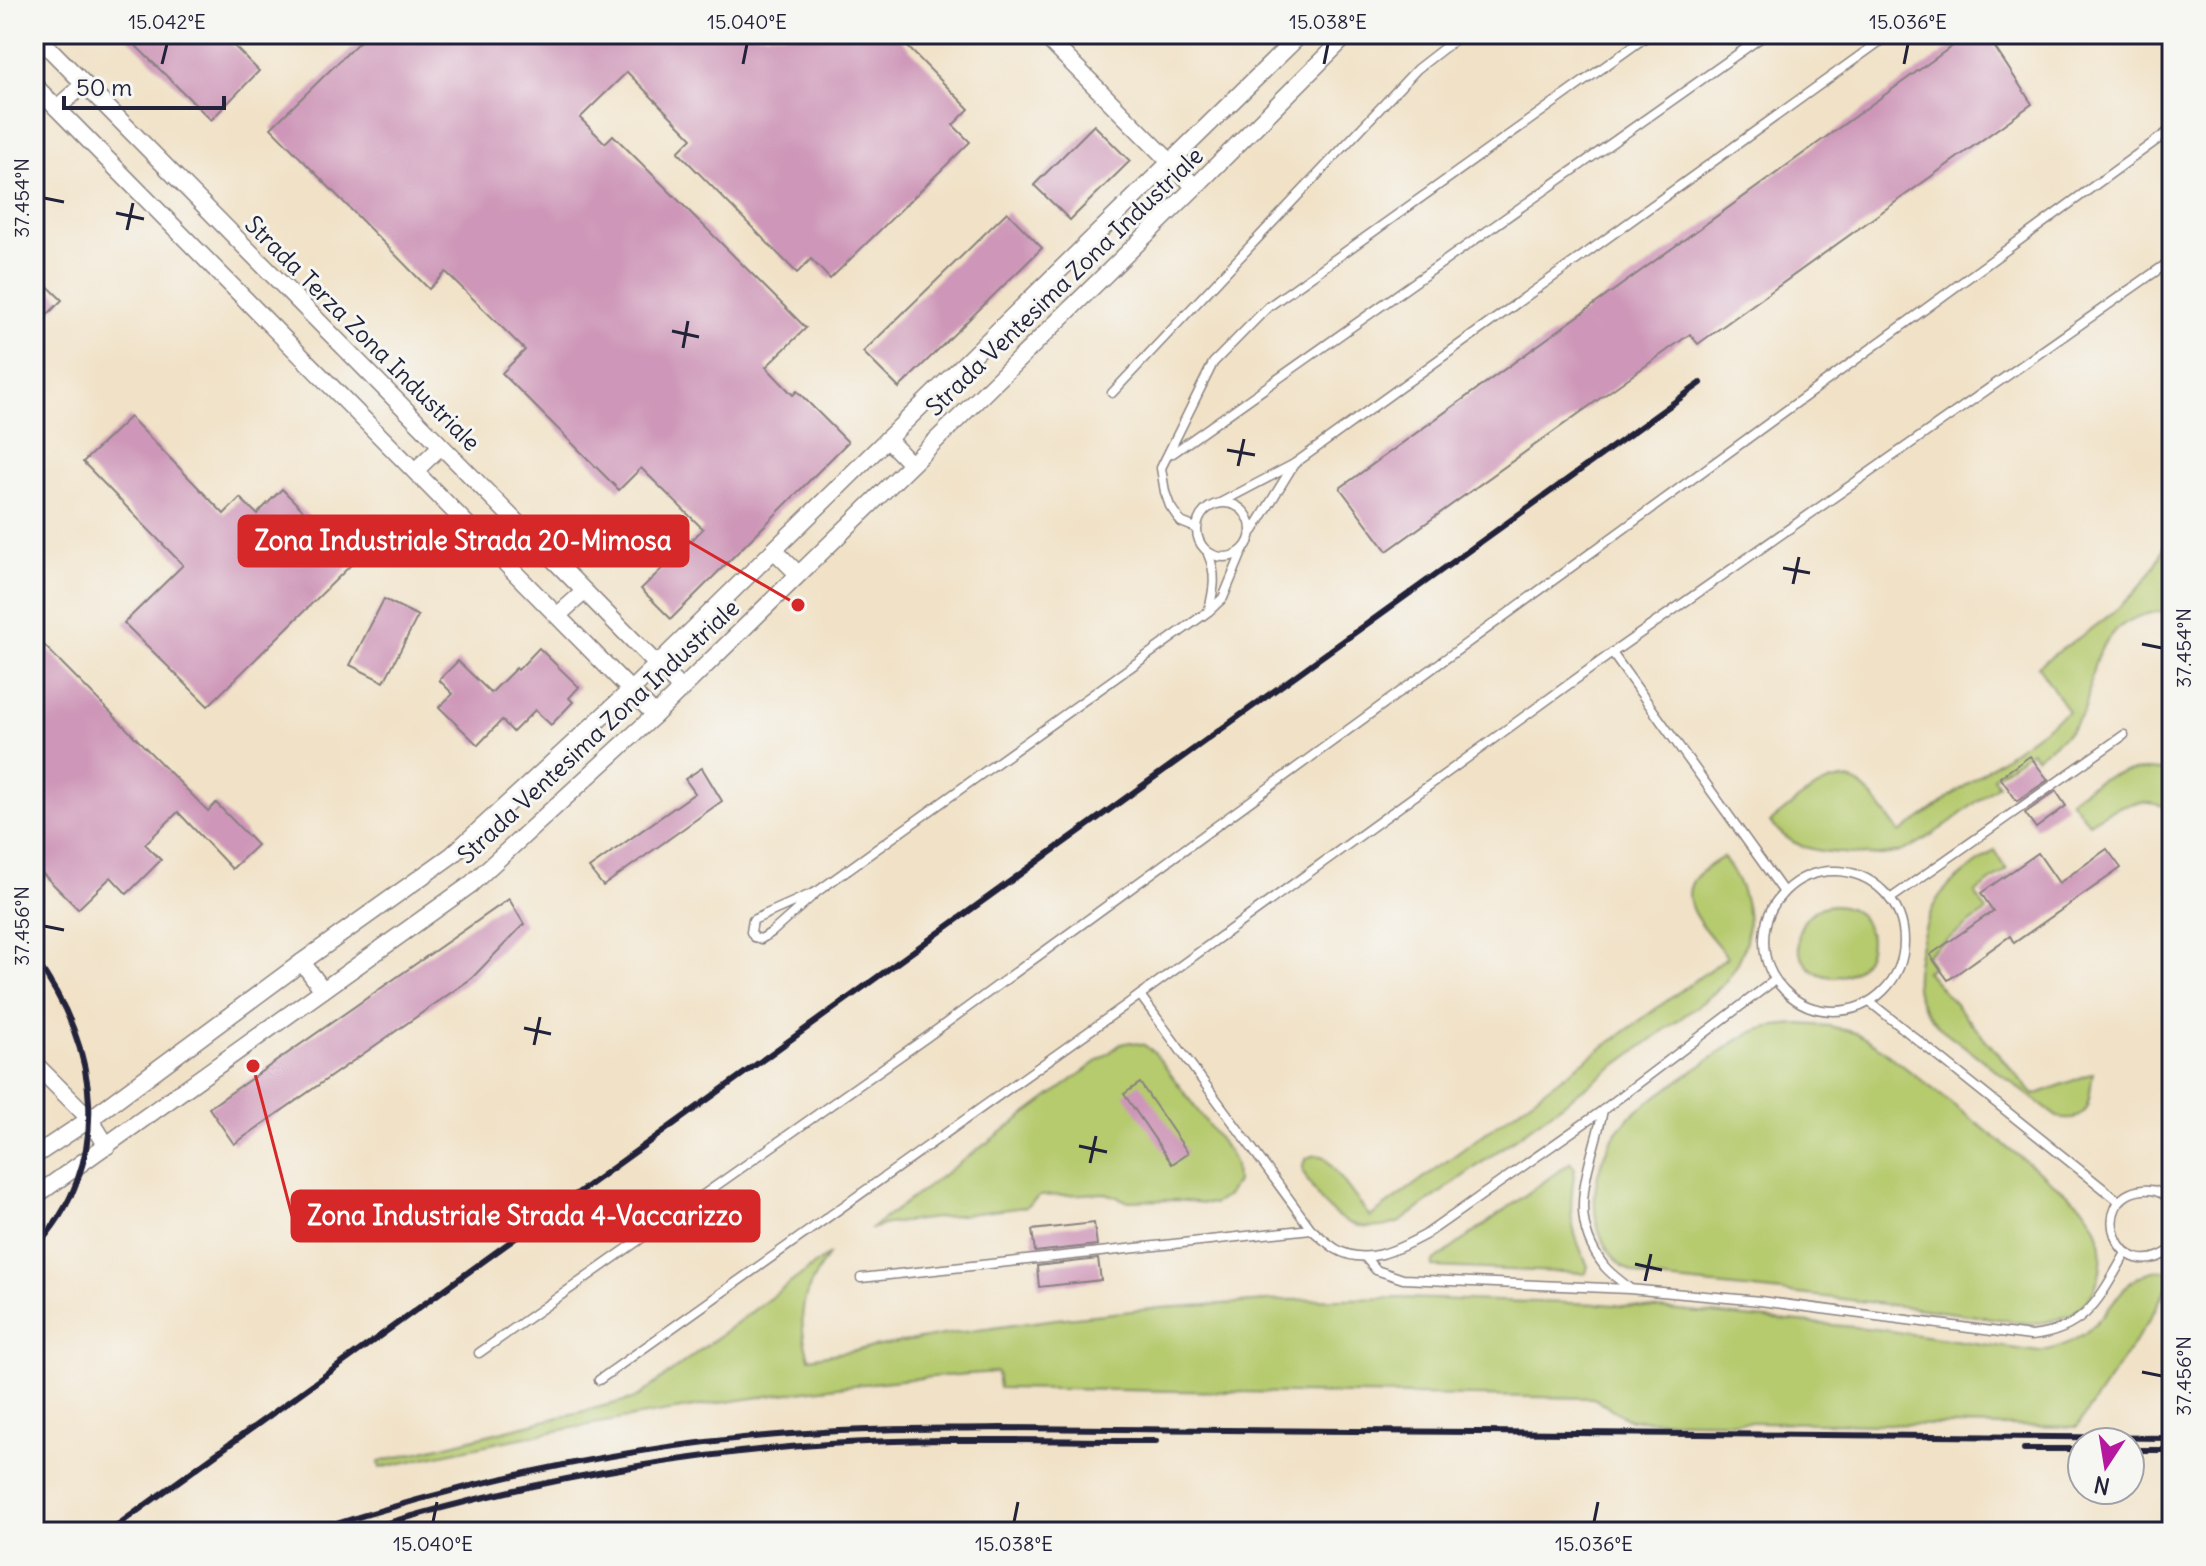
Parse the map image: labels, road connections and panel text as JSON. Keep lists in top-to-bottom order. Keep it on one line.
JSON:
{"streets":{"street":["Strada Ventesima Zona Industriale","Strada Terza Zona Industriale"]},"crossings":[["Strada Ventesima Zona Industriale","Strada Terza Zona Industriale"]],"places":["Zona Industriale Strada 20-Mimosa","Zona Industriale Strada 4-Vaccarizzo"],"scale_bar":"50 m","north":"bottom","coordinates":["15.042°E","15.040°E","15.038°E","15.036°E","37.454°N","37.456°N"]}
